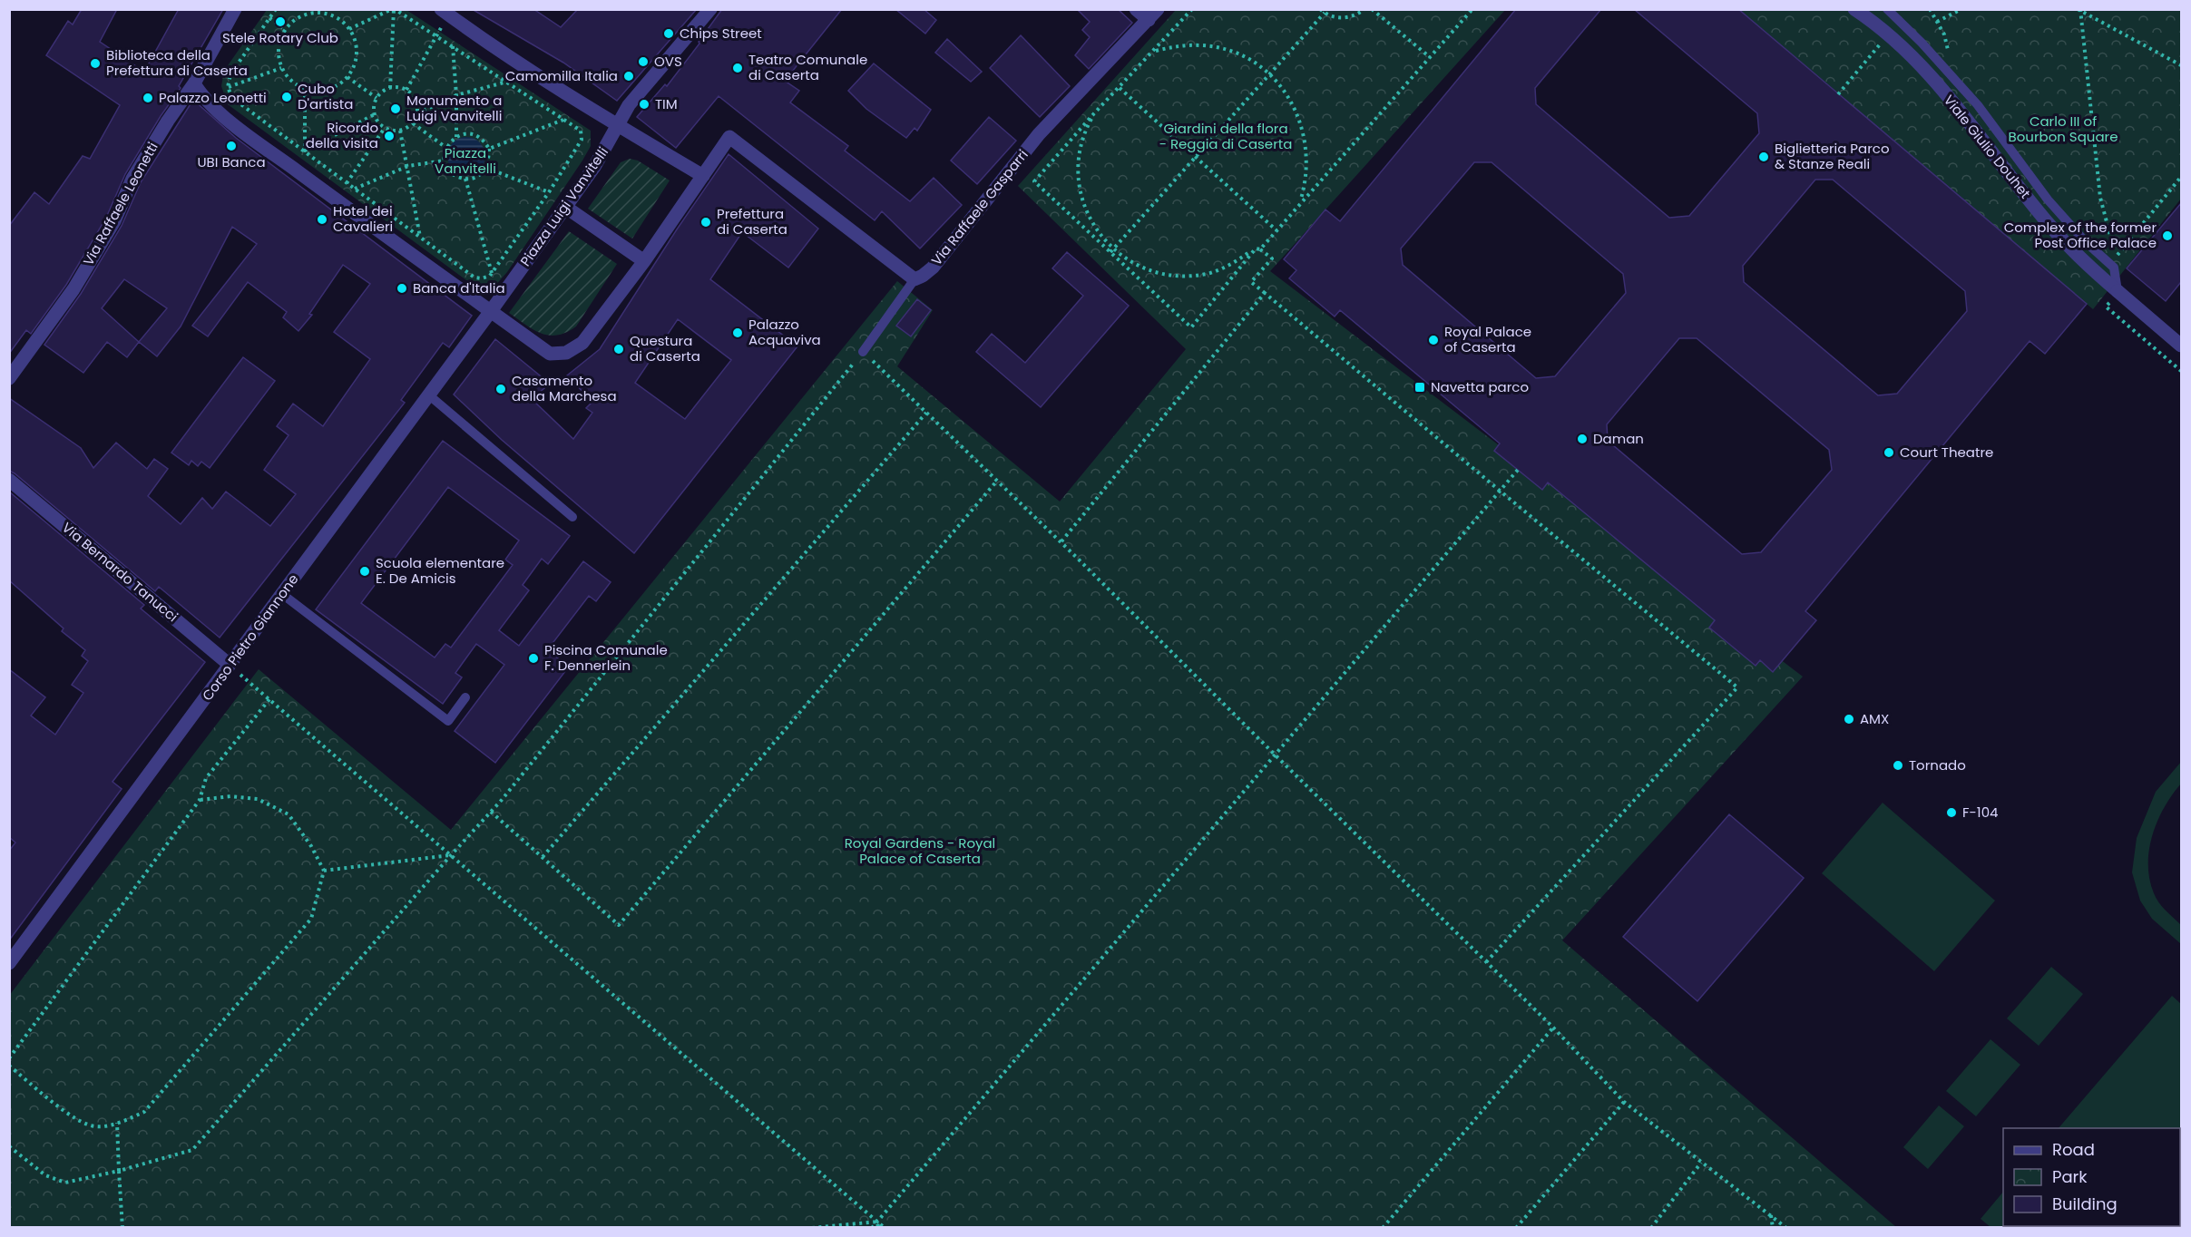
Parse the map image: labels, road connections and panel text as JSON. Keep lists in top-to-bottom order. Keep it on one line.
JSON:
{"streets":{"street":["Viale Giulio Douhet","Via Raffaele Leonetti","Piazza Luigi Vanvitelli","Via Raffaele Gasparri","Via Bernardo Tanucci","Corso Pietro Giannone"]},"crossings":[["Piazza Luigi Vanvitelli","Corso Pietro Giannone"],["Via Bernardo Tanucci","Corso Pietro Giannone"]],"parks":["Carlo III of Bourbon Square","Giardini della flora - Reggia di Caserta","Piazza Vanvitelli","Royal Gardens - Royal Palace of Caserta"],"places":{"other":["Stele Rotary Club","Chips Street","OVS","Biblioteca della Prefettura di Caserta","Teatro Comunale di Caserta","Camomilla Italia","Cubo D'artista","Palazzo Leonetti","TIM","Monumento a Luigi Vanvitelli","Ricordo della visita","UBI Banca","Biglietteria Parco & Stanze Reali","Hotel dei Cavalieri","Prefettura di Caserta","Complex of the former Post Office Palace","Banca d'Italia","Palazzo Acquaviva","Royal Palace of Caserta","Questura di Caserta","Casamento della Marchesa","Daman","Court Theatre","Scuola elementare E. De Amicis","Piscina Comunale F. Dennerlein","AMX","Tornado","F-104"],"transit":["Navetta parco"]},"legend":["Road","Park","Building"]}
